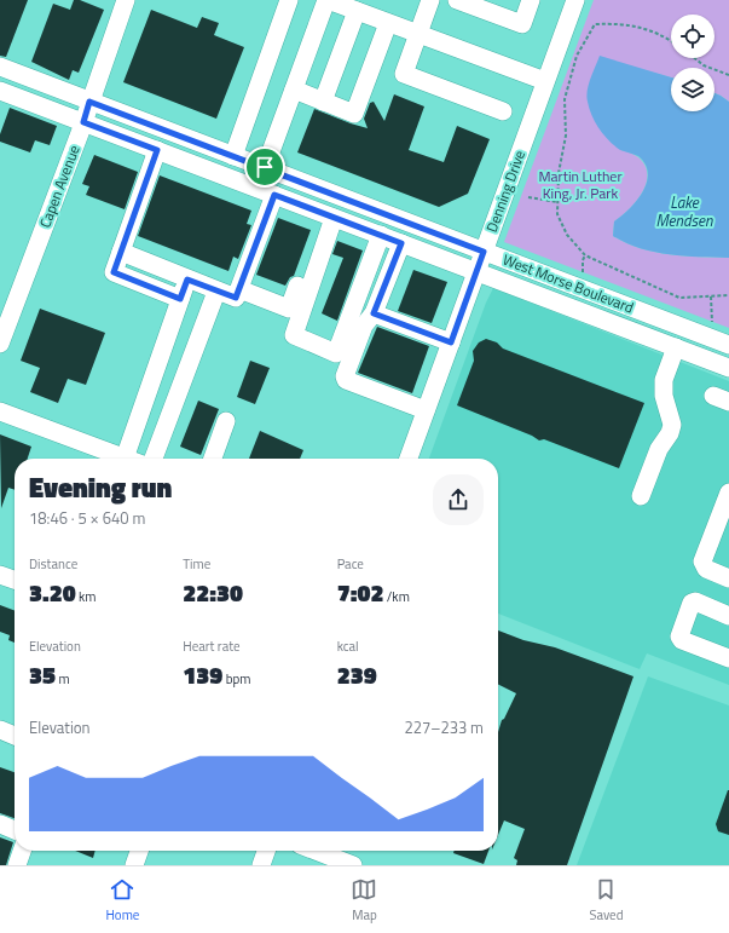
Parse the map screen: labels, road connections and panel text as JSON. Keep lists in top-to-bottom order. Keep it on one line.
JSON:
{"streets":{"street":["Capen Avenue","Denning Drive","West Morse Boulevard"]},"crossings":[["Capen Avenue","West Morse Boulevard"],["Denning Drive","West Morse Boulevard"]],"water":["Lake Mendsen"],"parks":["Martin Luther King, Jr. Park"],"page":{"heading":["Evening run","18:46 · 5 × 640 m"],"stats":[["Distance","3.20 km"],["Time","22:30"],["Pace","7:02 /km"],["Elevation","35 m"],["Heart rate","139 bpm"],["kcal","239"]],"chart":["Elevation","227–233 m"],"tabs":["Home","Map","Saved"]}}
